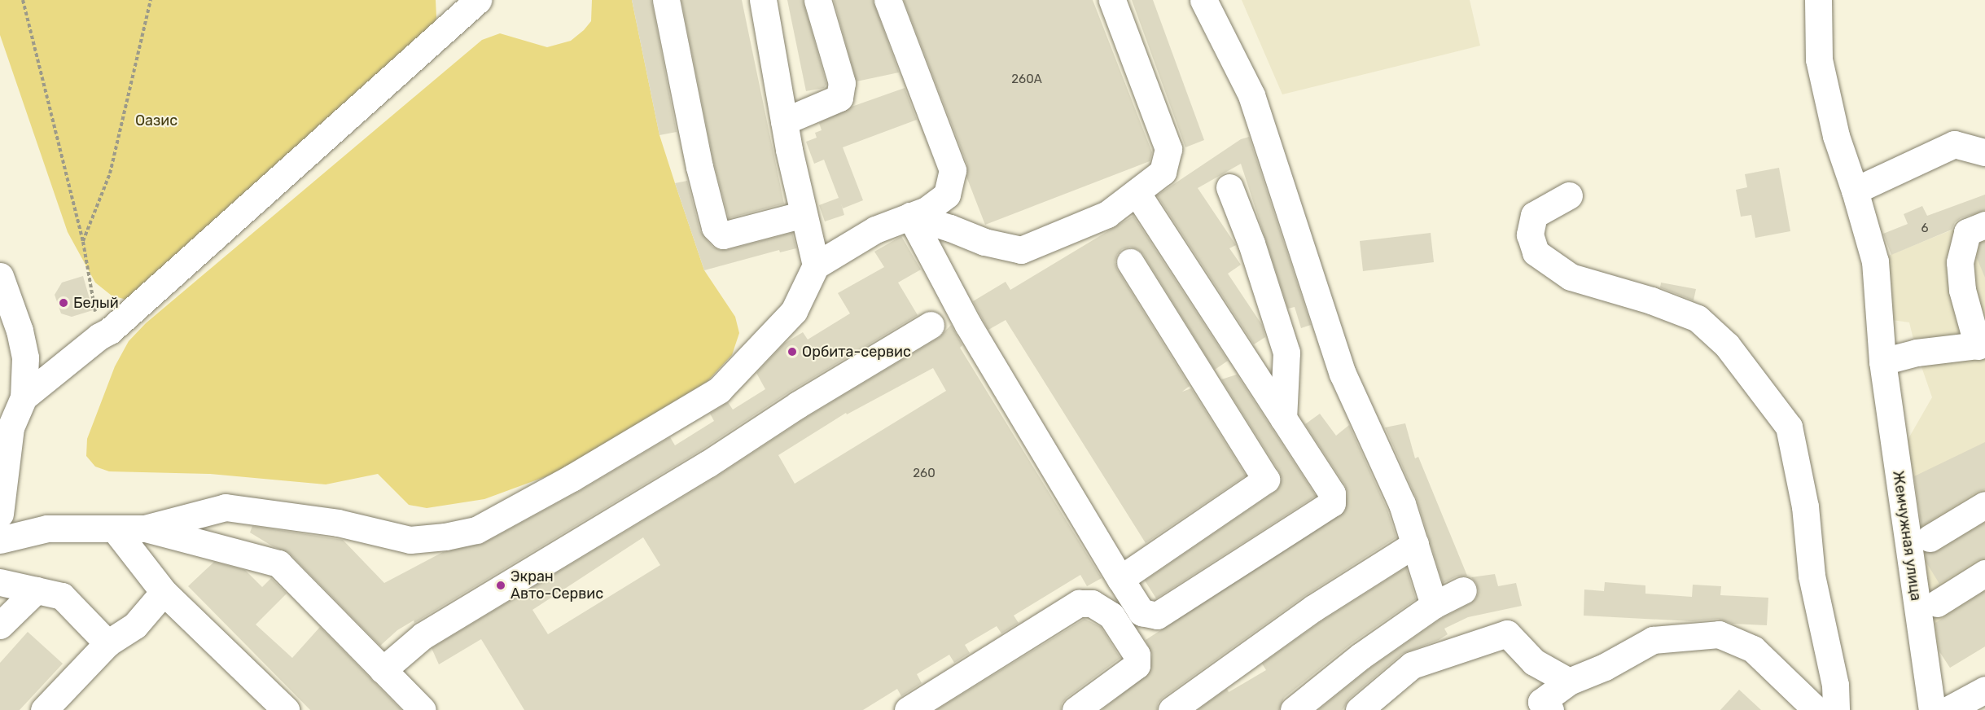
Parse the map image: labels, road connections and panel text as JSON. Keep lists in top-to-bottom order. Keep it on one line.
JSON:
{"streets":{"street":["Жемчужная улица"]},"parks":["Оазис"],"places":["Белый","Орбита-сервис","Экран Авто-Сервис"],"house_numbers":["260А","6","260"]}
